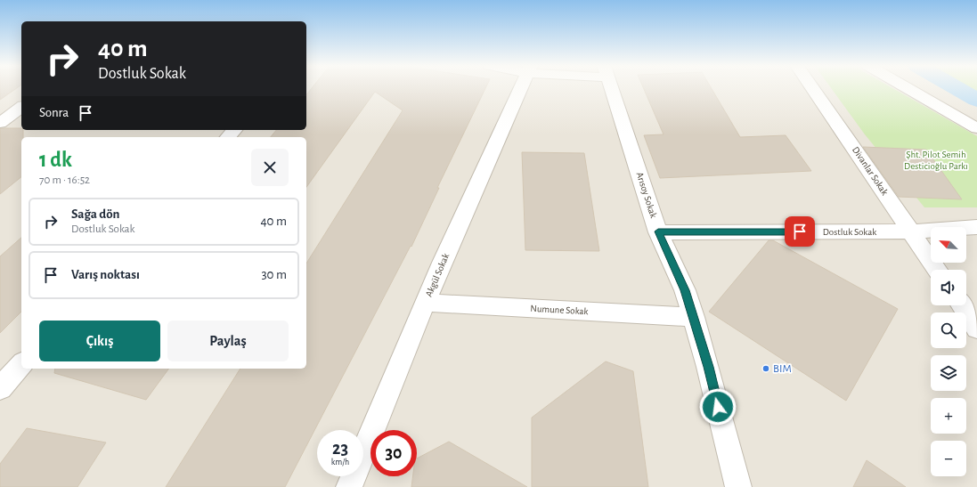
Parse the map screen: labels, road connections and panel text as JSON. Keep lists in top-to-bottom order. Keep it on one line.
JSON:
{"streets":{"street":["Divanlar Sokak","Arısoy Sokak","Dostluk Sokak","Akgül Sokak","Numune Sokak"]},"crossings":[["Divanlar Sokak","Dostluk Sokak"],["Arısoy Sokak","Dostluk Sokak"],["Arısoy Sokak","Numune Sokak"],["Akgül Sokak","Numune Sokak"]],"parks":["Şht. Pilot Semih Desticioğlu Parkı"],"places":["BIM"],"north":"top left","page":{"turn":["40 m","Dostluk Sokak"],"then":"Sonra","heading":["1 dk","70 m · 16:52"],"list":[{"name":"Sağa dön","note":"Dostluk Sokak","value":"40 m"},{"name":"Varış noktası","value":"30 m"}],"map_buttons":["+","−"],"buttons":["Çıkış","Paylaş"],"speed":"23 km/h","limit":"30"}}
